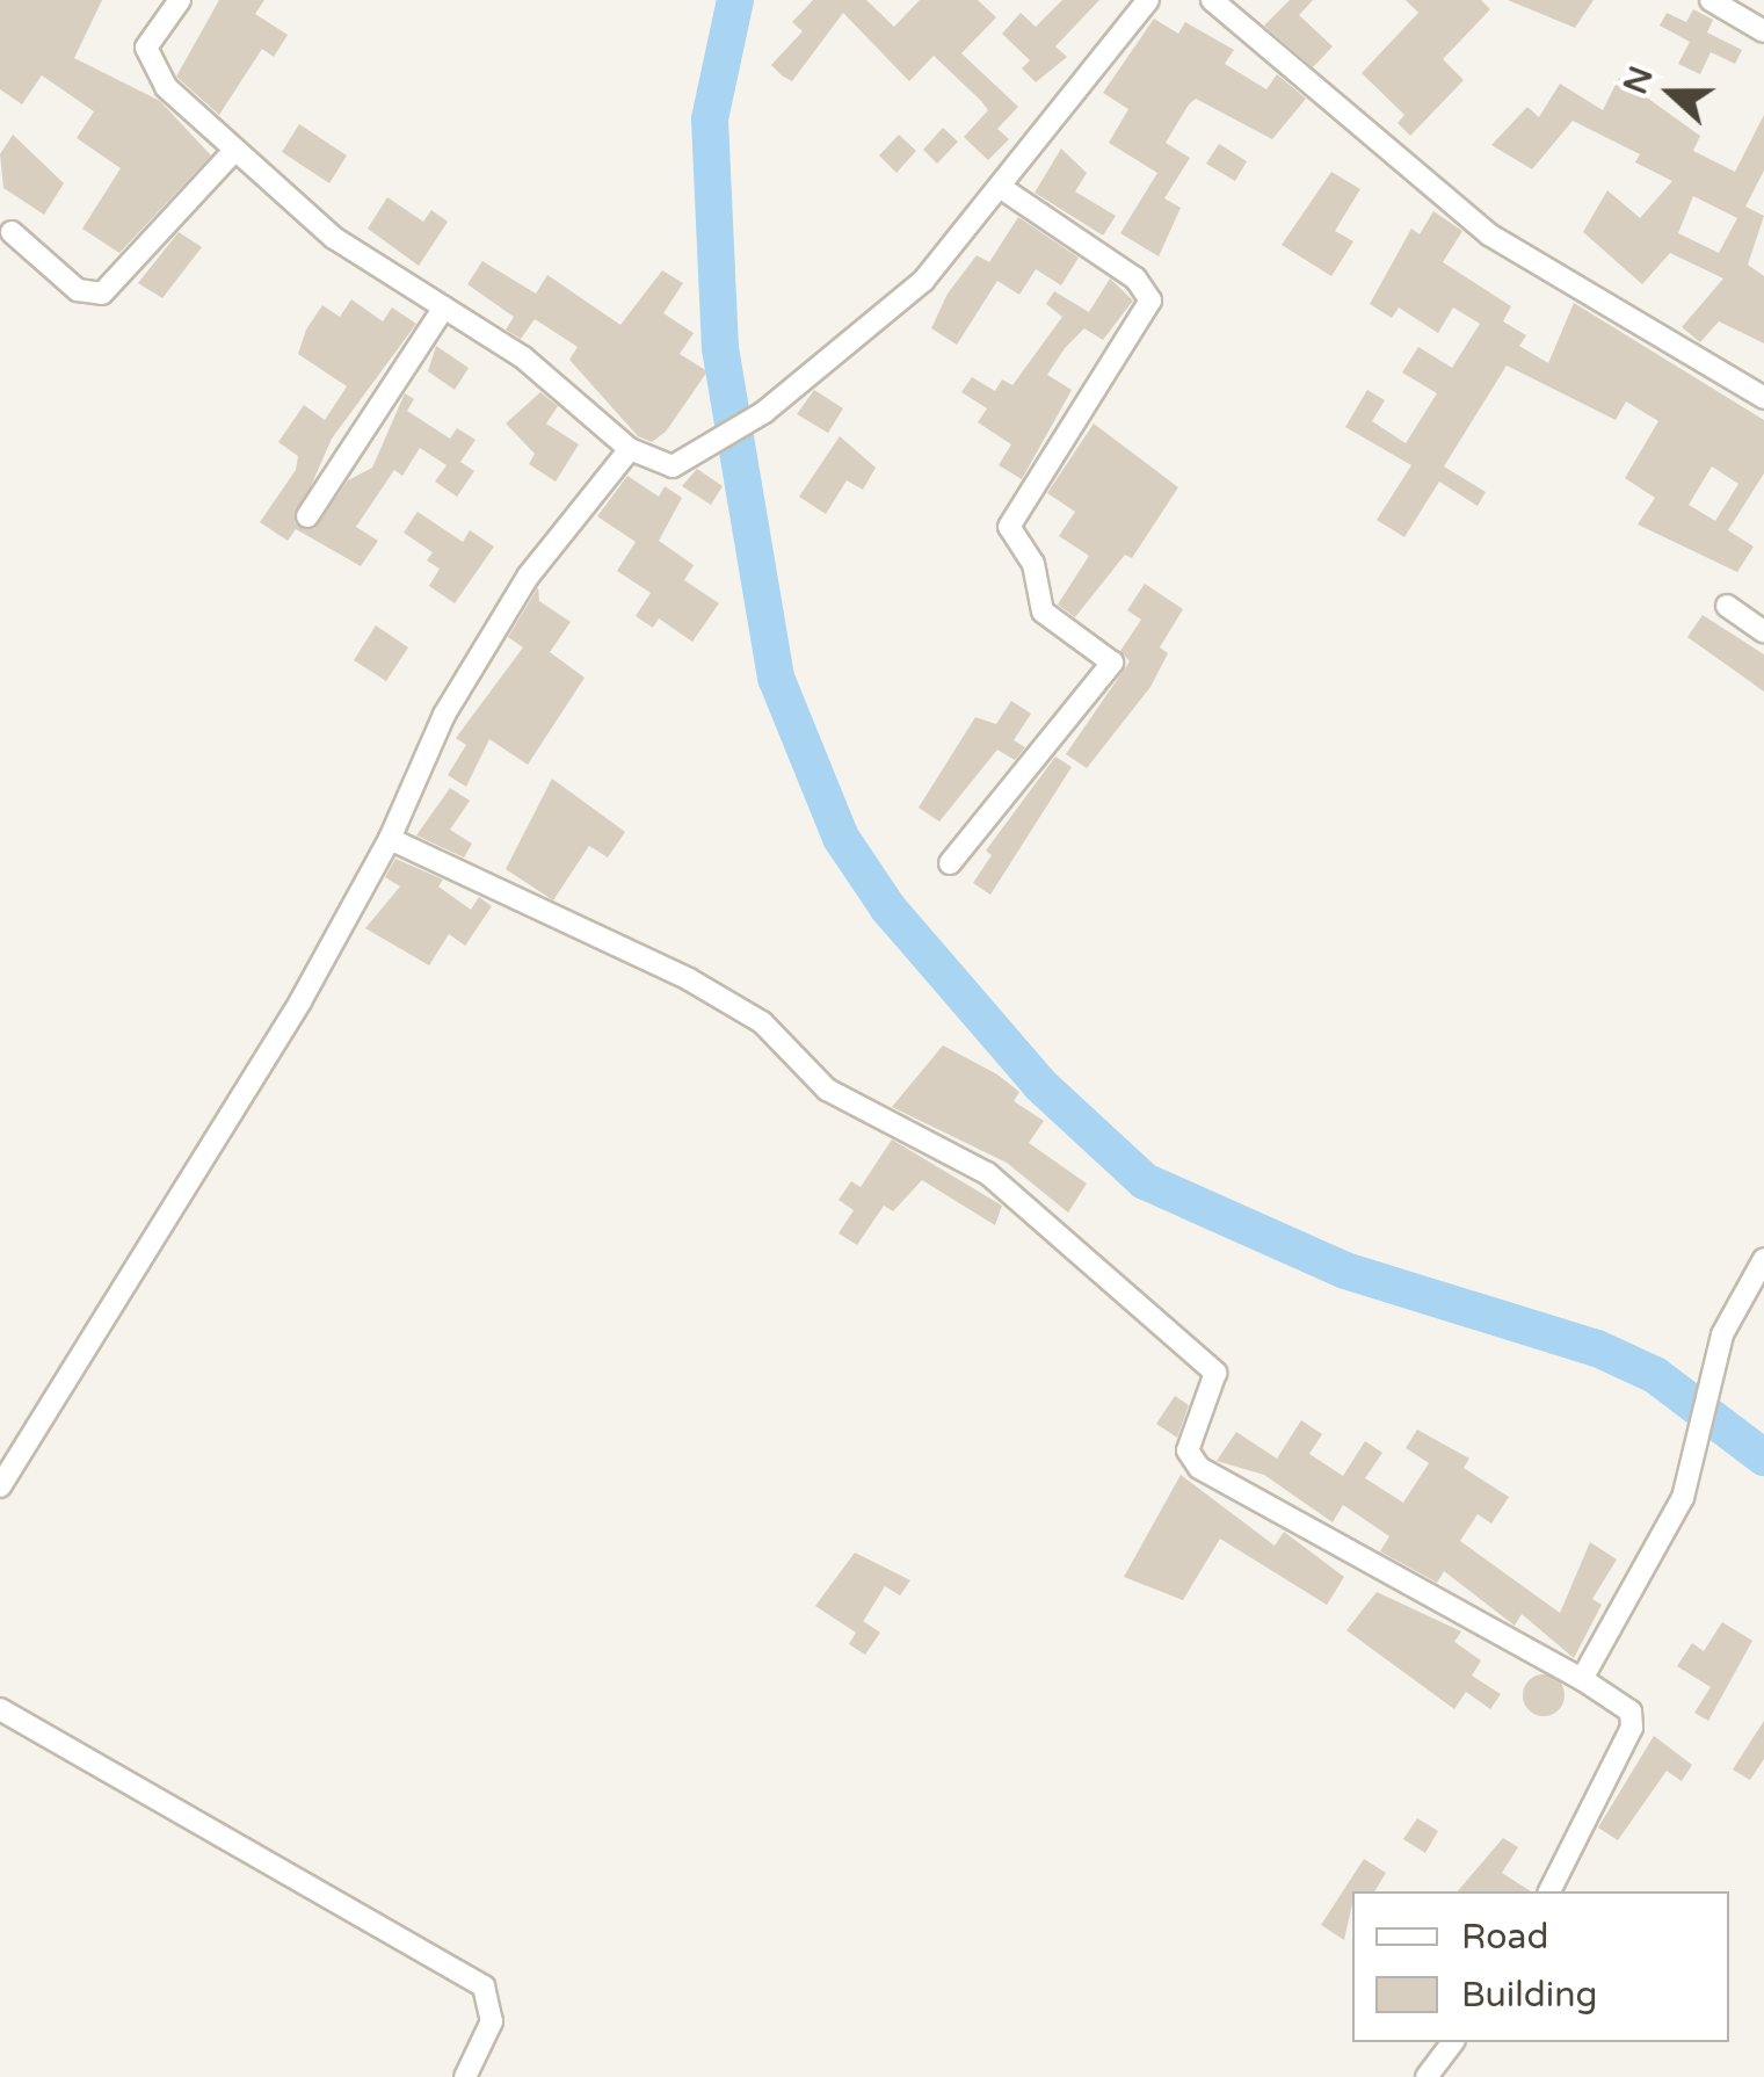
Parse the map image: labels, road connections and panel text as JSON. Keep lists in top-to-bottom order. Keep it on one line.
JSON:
{"legend":["Road","Building"],"north":"left"}
